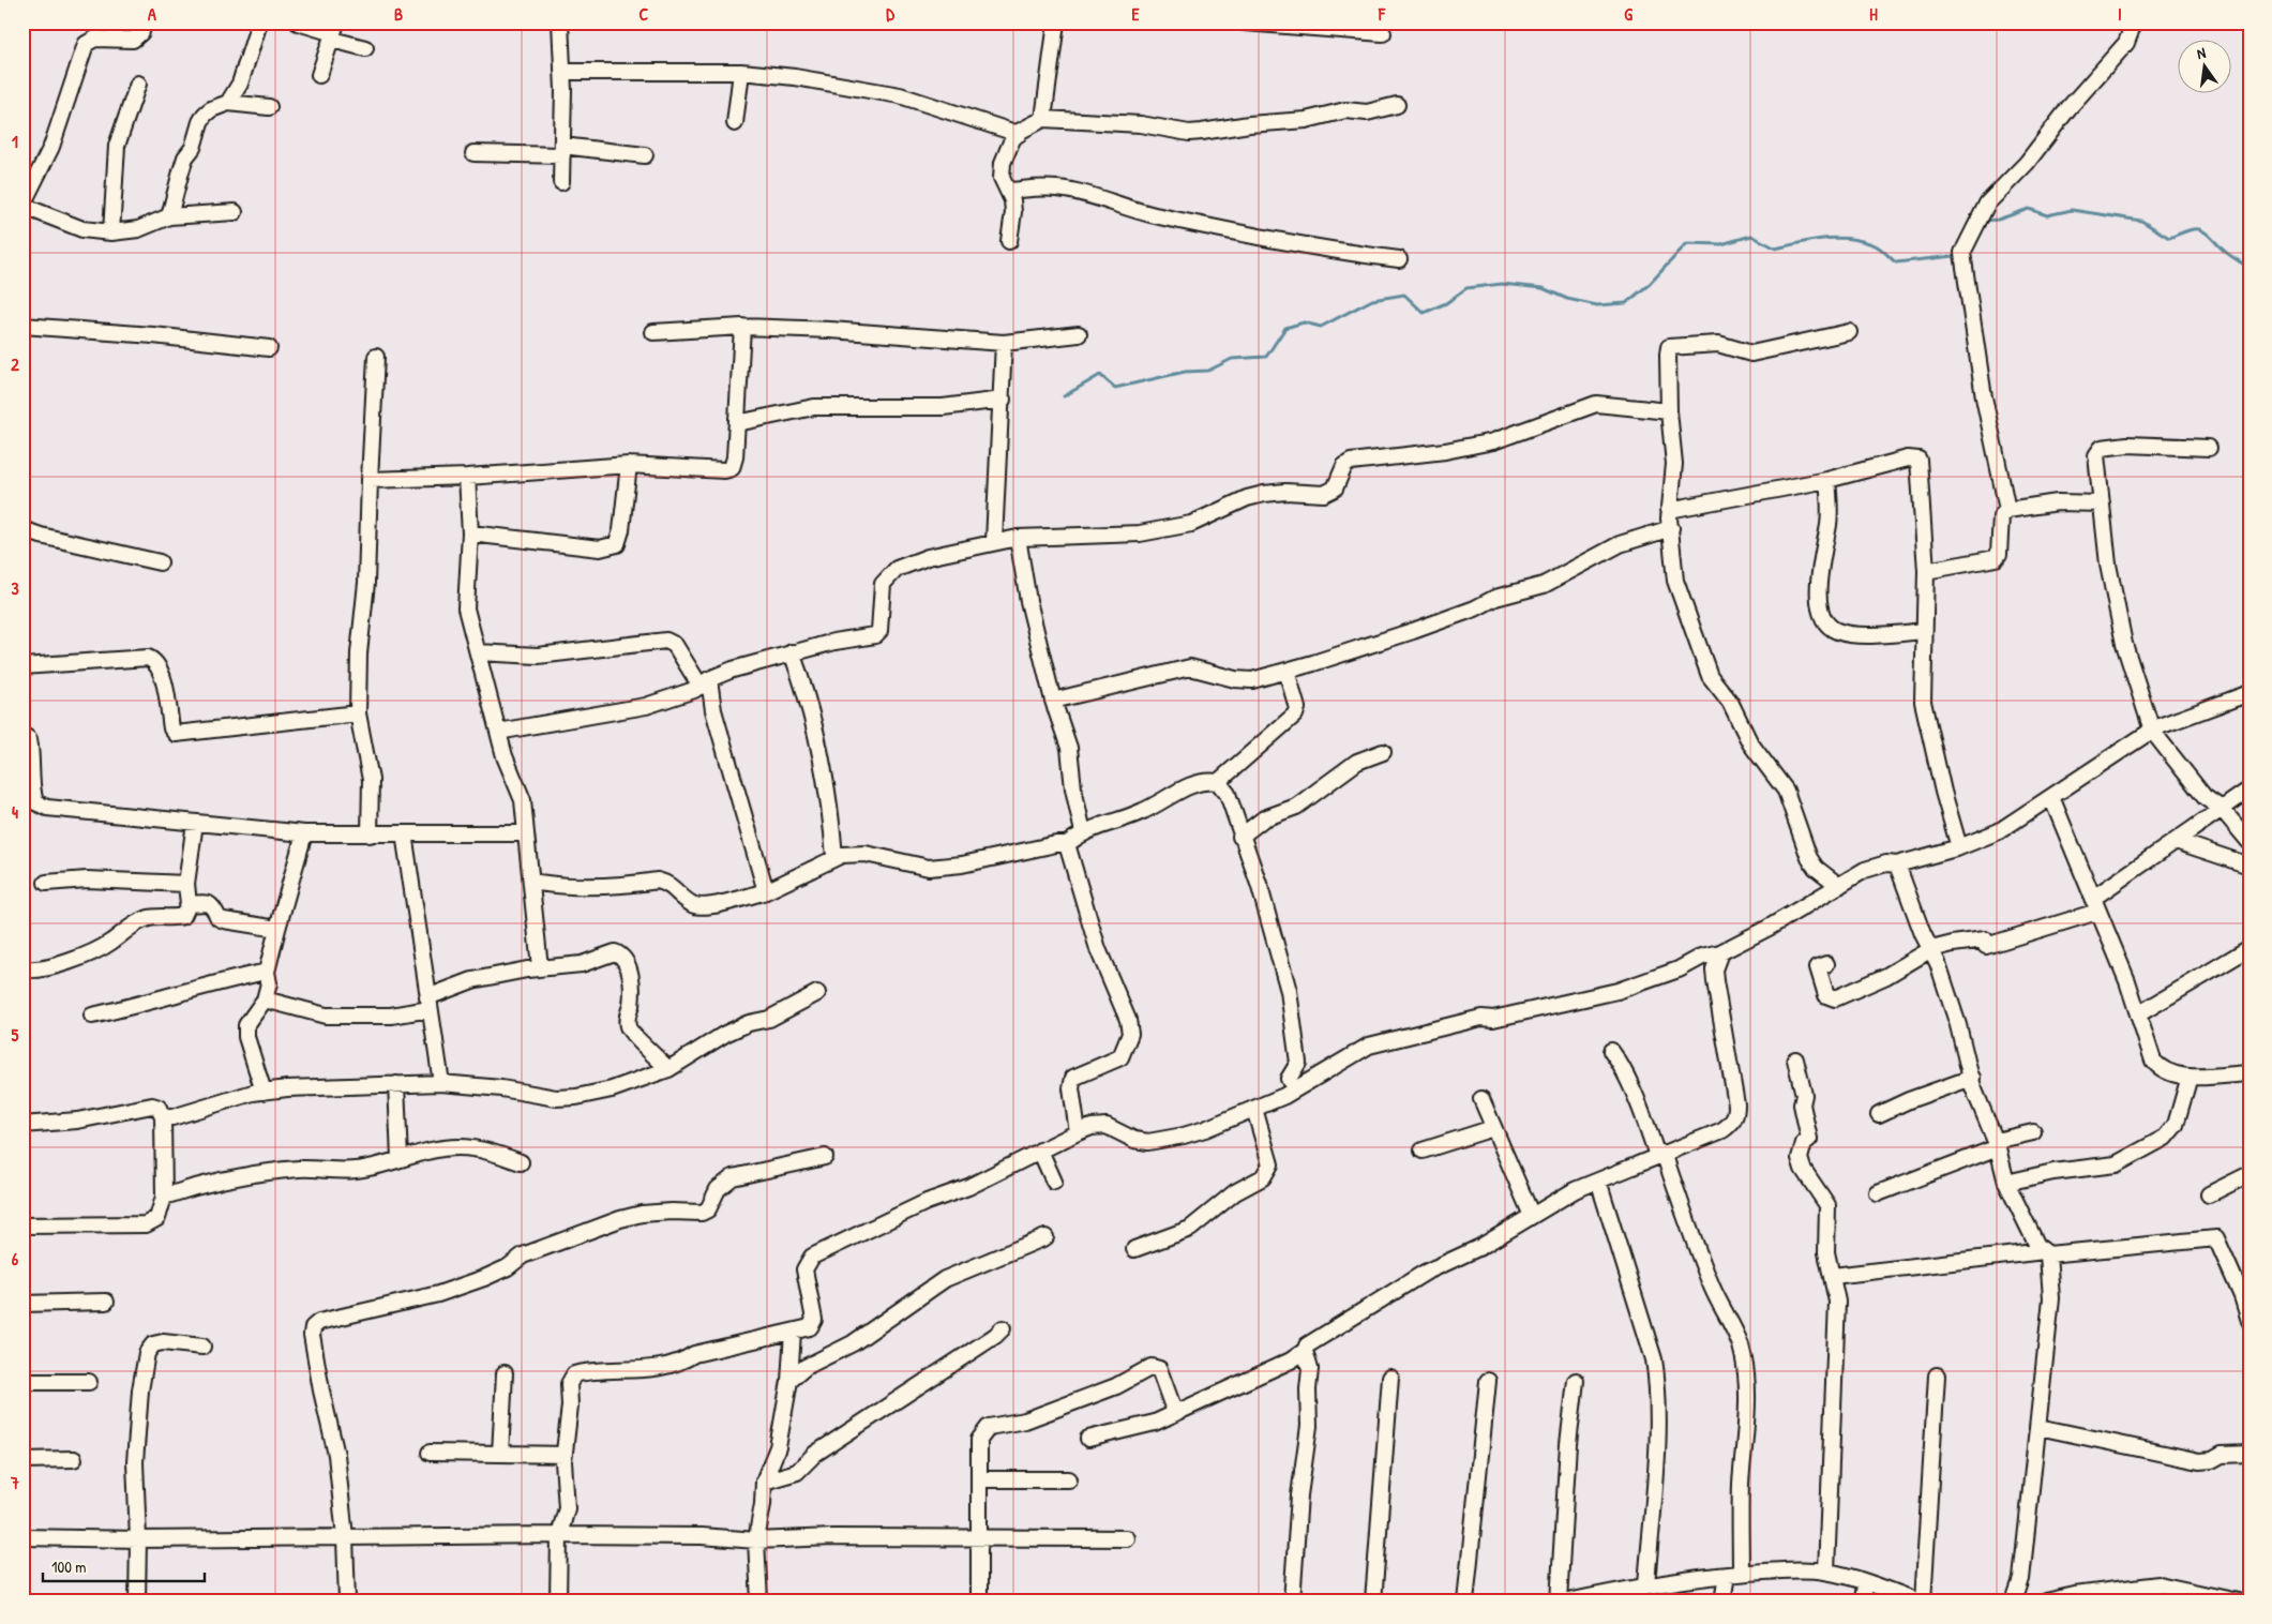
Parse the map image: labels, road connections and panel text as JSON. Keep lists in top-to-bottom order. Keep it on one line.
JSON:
{"scale_bar":"100 m","north":"top","grid":{"columns":["A","B","C","D","E","F","G","H","I"],"rows":["1","2","3","4","5","6","7"]}}
